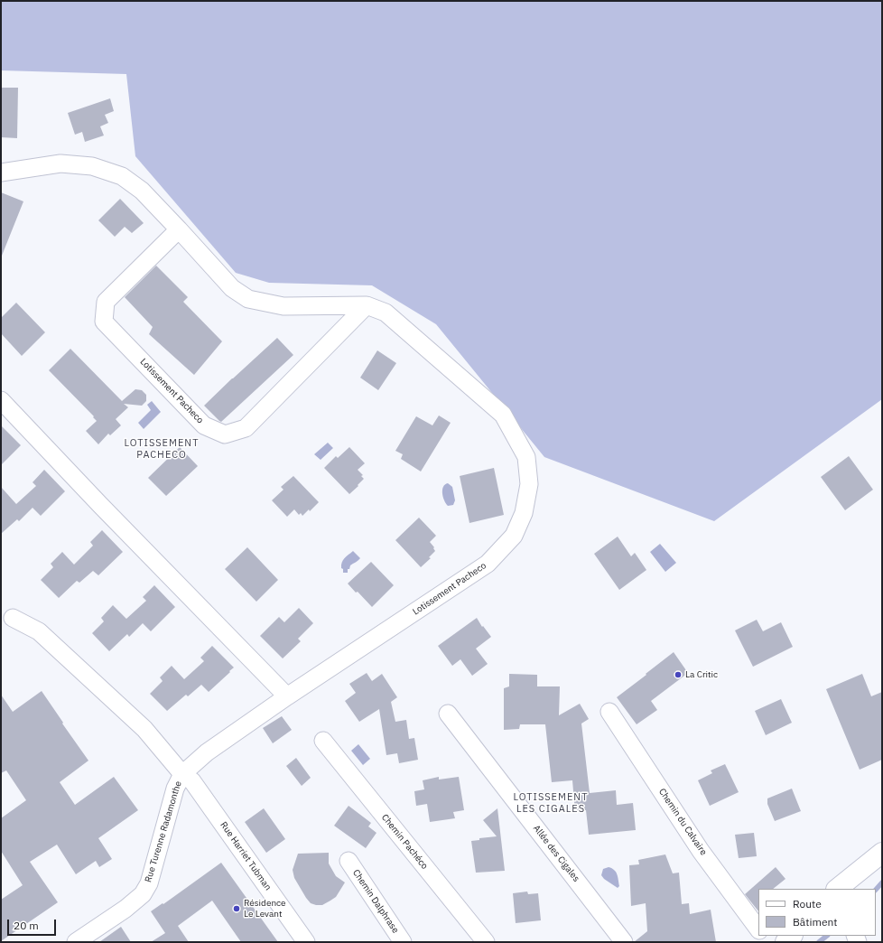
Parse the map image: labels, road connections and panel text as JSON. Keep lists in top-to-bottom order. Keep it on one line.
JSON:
{"streets":{"street":["Lotissement Pacheco","Chemin du Calvaire","Rue Turenne Radamonthe","Chemin Pachéco","Allée des Cigales","Rue Harriet Tubman","Chemin Dalphrase"]},"crossings":[["Lotissement Pacheco","Rue Turenne Radamonthe"],["Lotissement Pacheco","Rue Harriet Tubman"],["Rue Turenne Radamonthe","Rue Harriet Tubman"]],"districts":["LOTISSEMENT PACHECO","LOTISSEMENT LES CIGALES"],"places":["La Critic","Résidence Le Levant"],"legend":["Route","Bâtiment"],"scale_bar":"20 m"}
